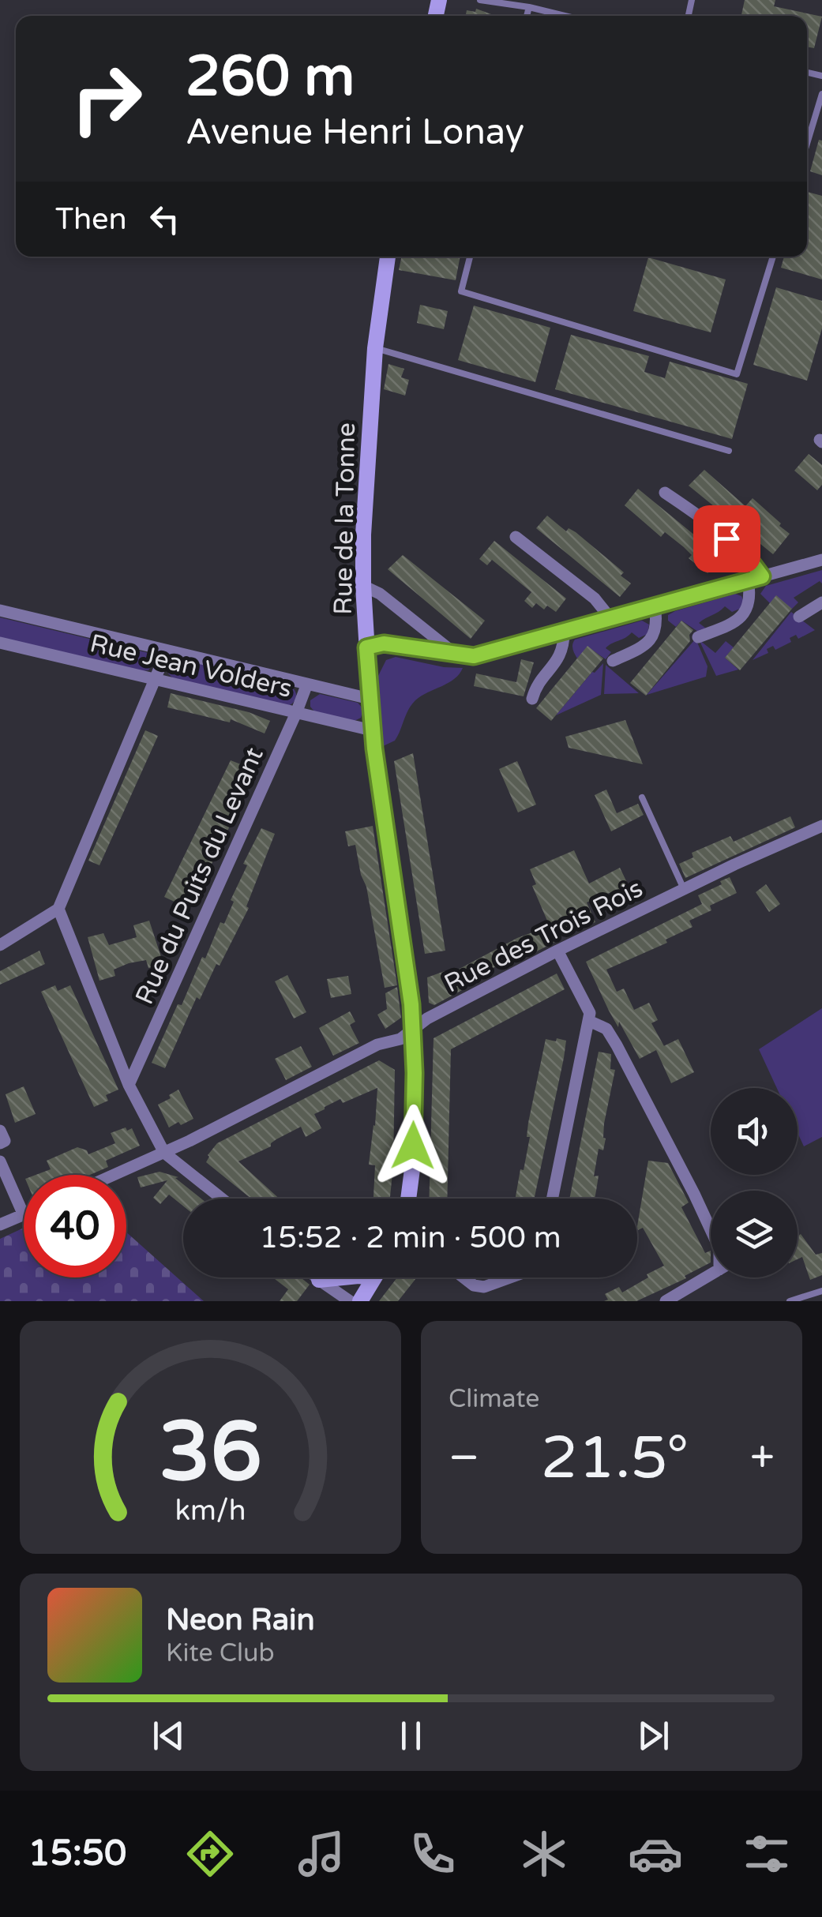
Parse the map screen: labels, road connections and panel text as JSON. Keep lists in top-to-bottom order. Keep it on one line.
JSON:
{"streets":{"street":["Rue de la Tonne","Rue Jean Volders","Rue du Puits du Levant","Rue des Trois Rois"]},"crossings":[["Rue de la Tonne","Rue Jean Volders"],["Rue de la Tonne","Rue des Trois Rois"],["Rue Jean Volders","Rue du Puits du Levant"]],"page":{"turn":["260 m","Avenue Henri Lonay"],"then":"Then","limit":"40","trip":"15:52 · 2 min · 500 m","tile":"Climate","heat":["−","21.5°","+"],"song":["Neon Rain","Kite Club"],"tabs":"15:50","gauge":["36","km/h"]}}
